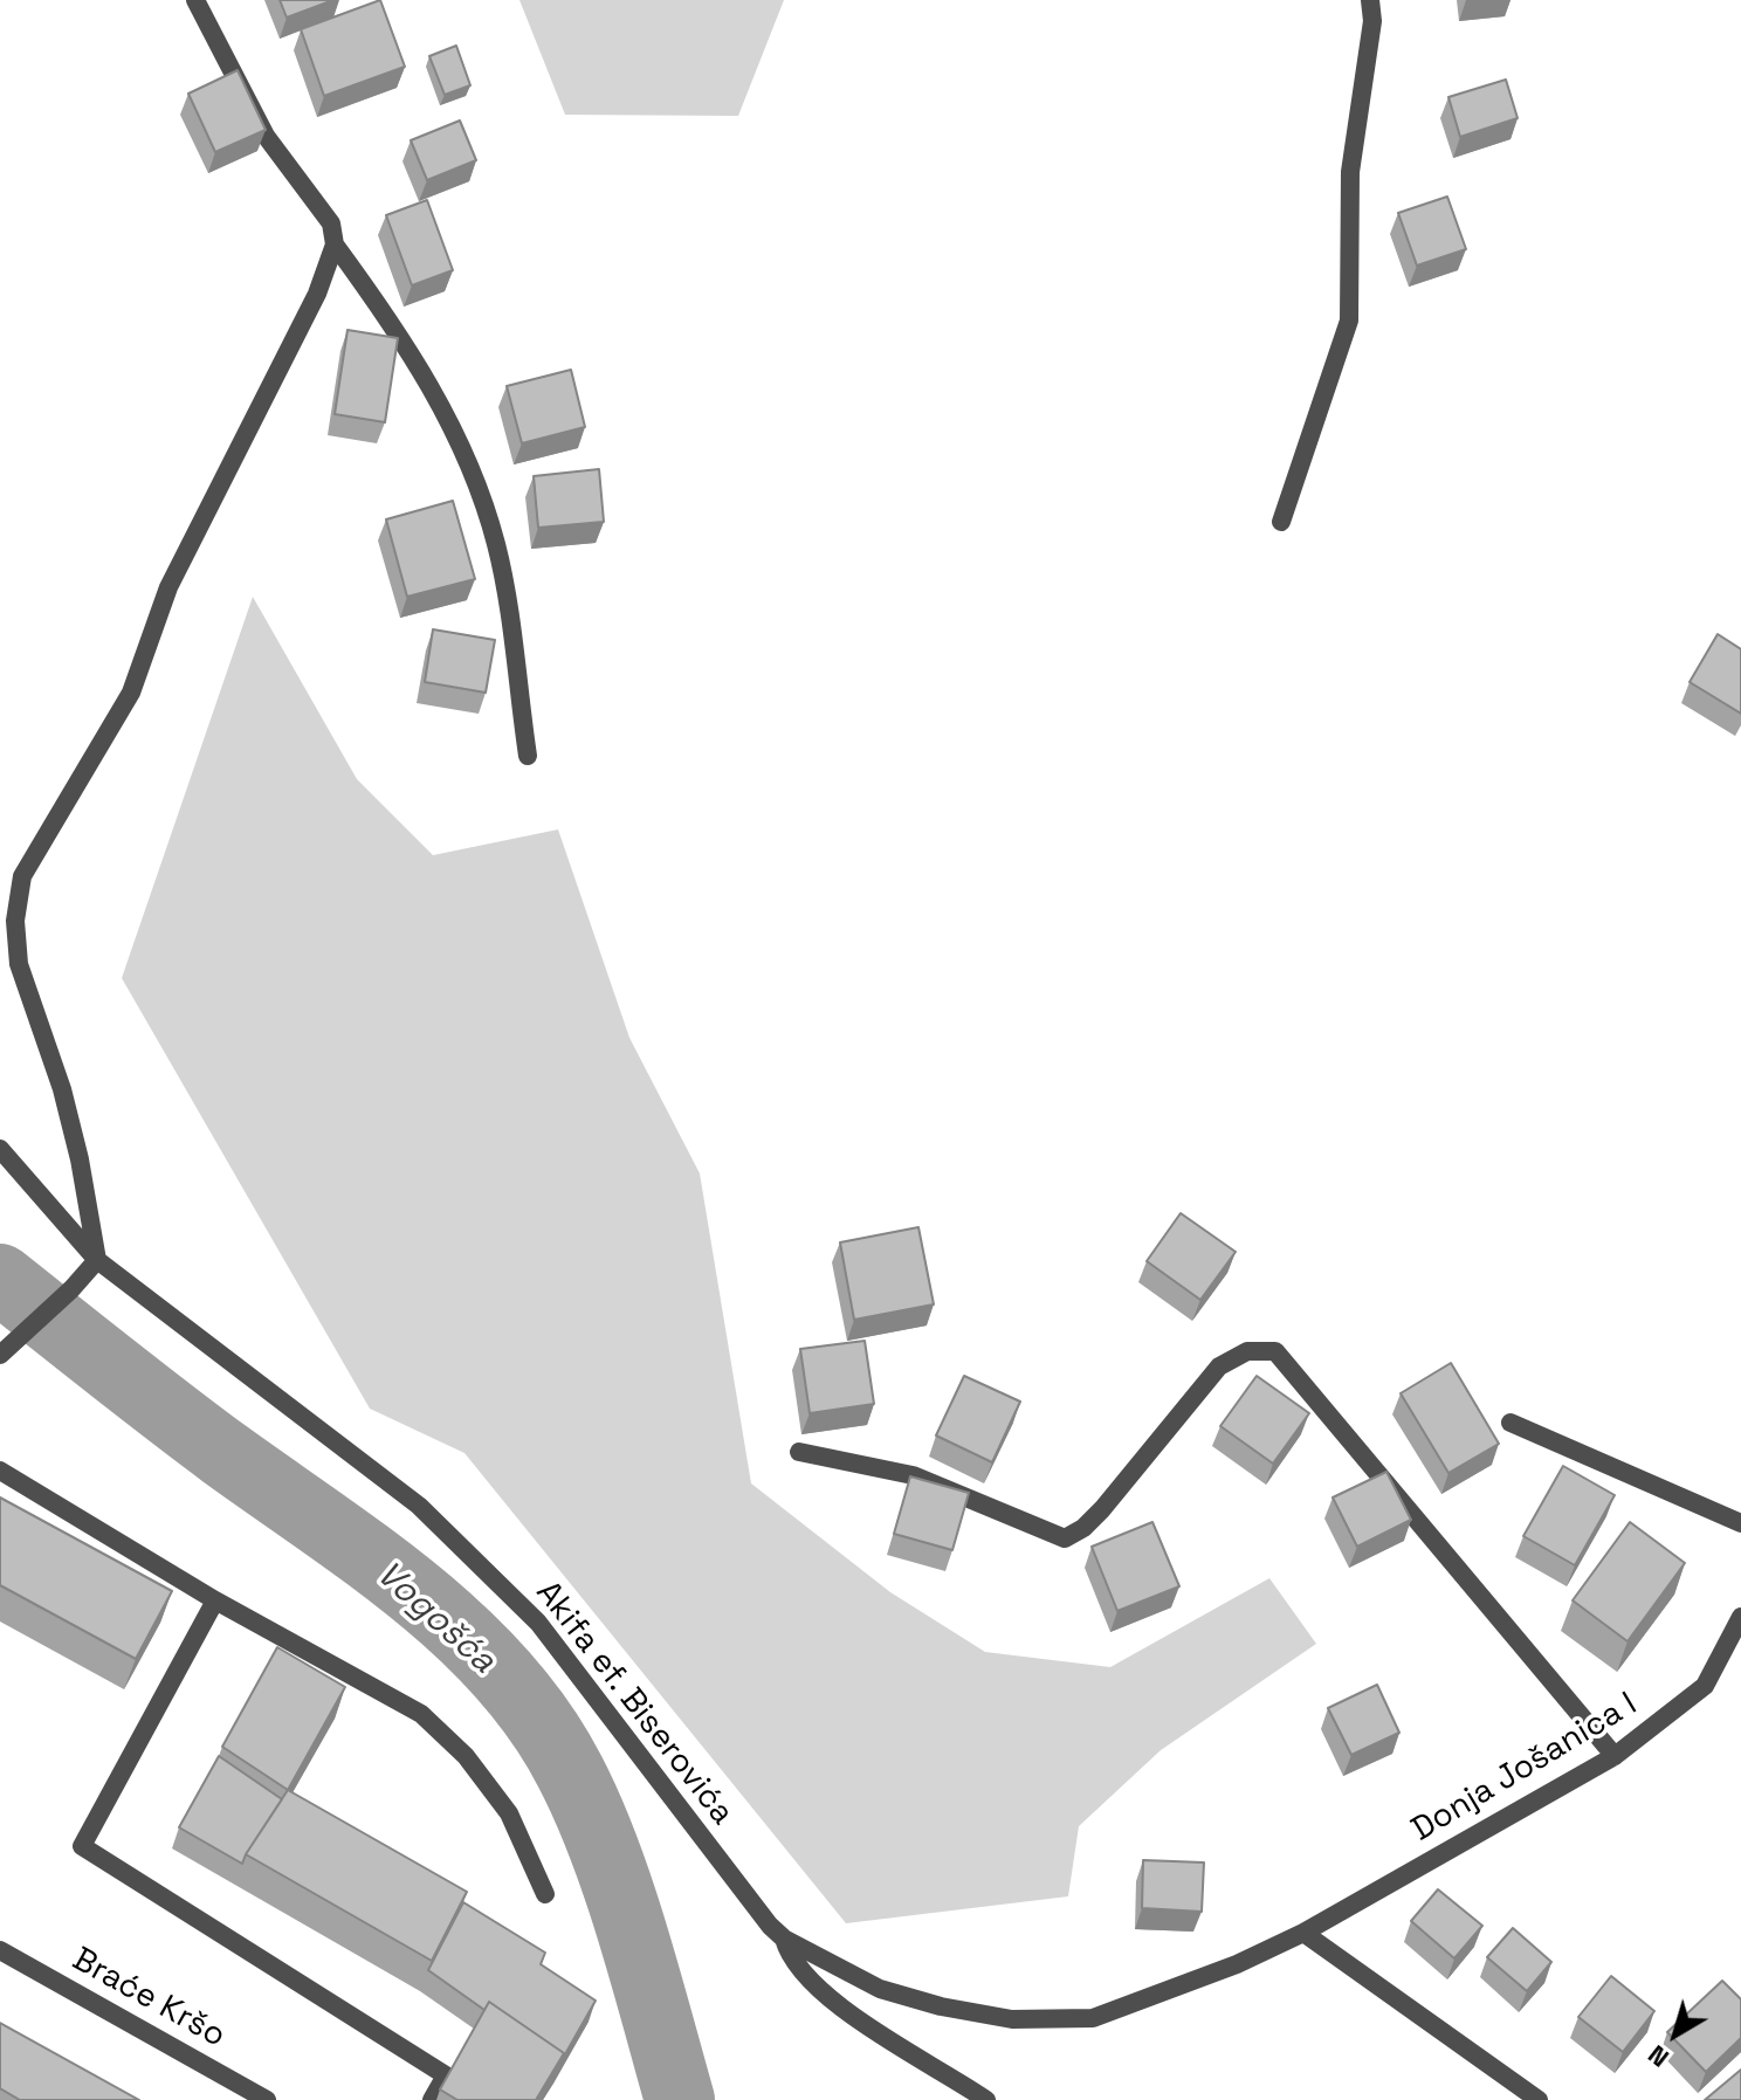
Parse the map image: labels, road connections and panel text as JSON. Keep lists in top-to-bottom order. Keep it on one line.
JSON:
{"streets":{"street":["Akifa ef. Biserovića","Donja Jošanica I","Braće Kršo"]},"crossings":[["Akifa ef. Biserovića","Donja Jošanica I"]],"water":["Vogošća"],"north":"bottom left"}
